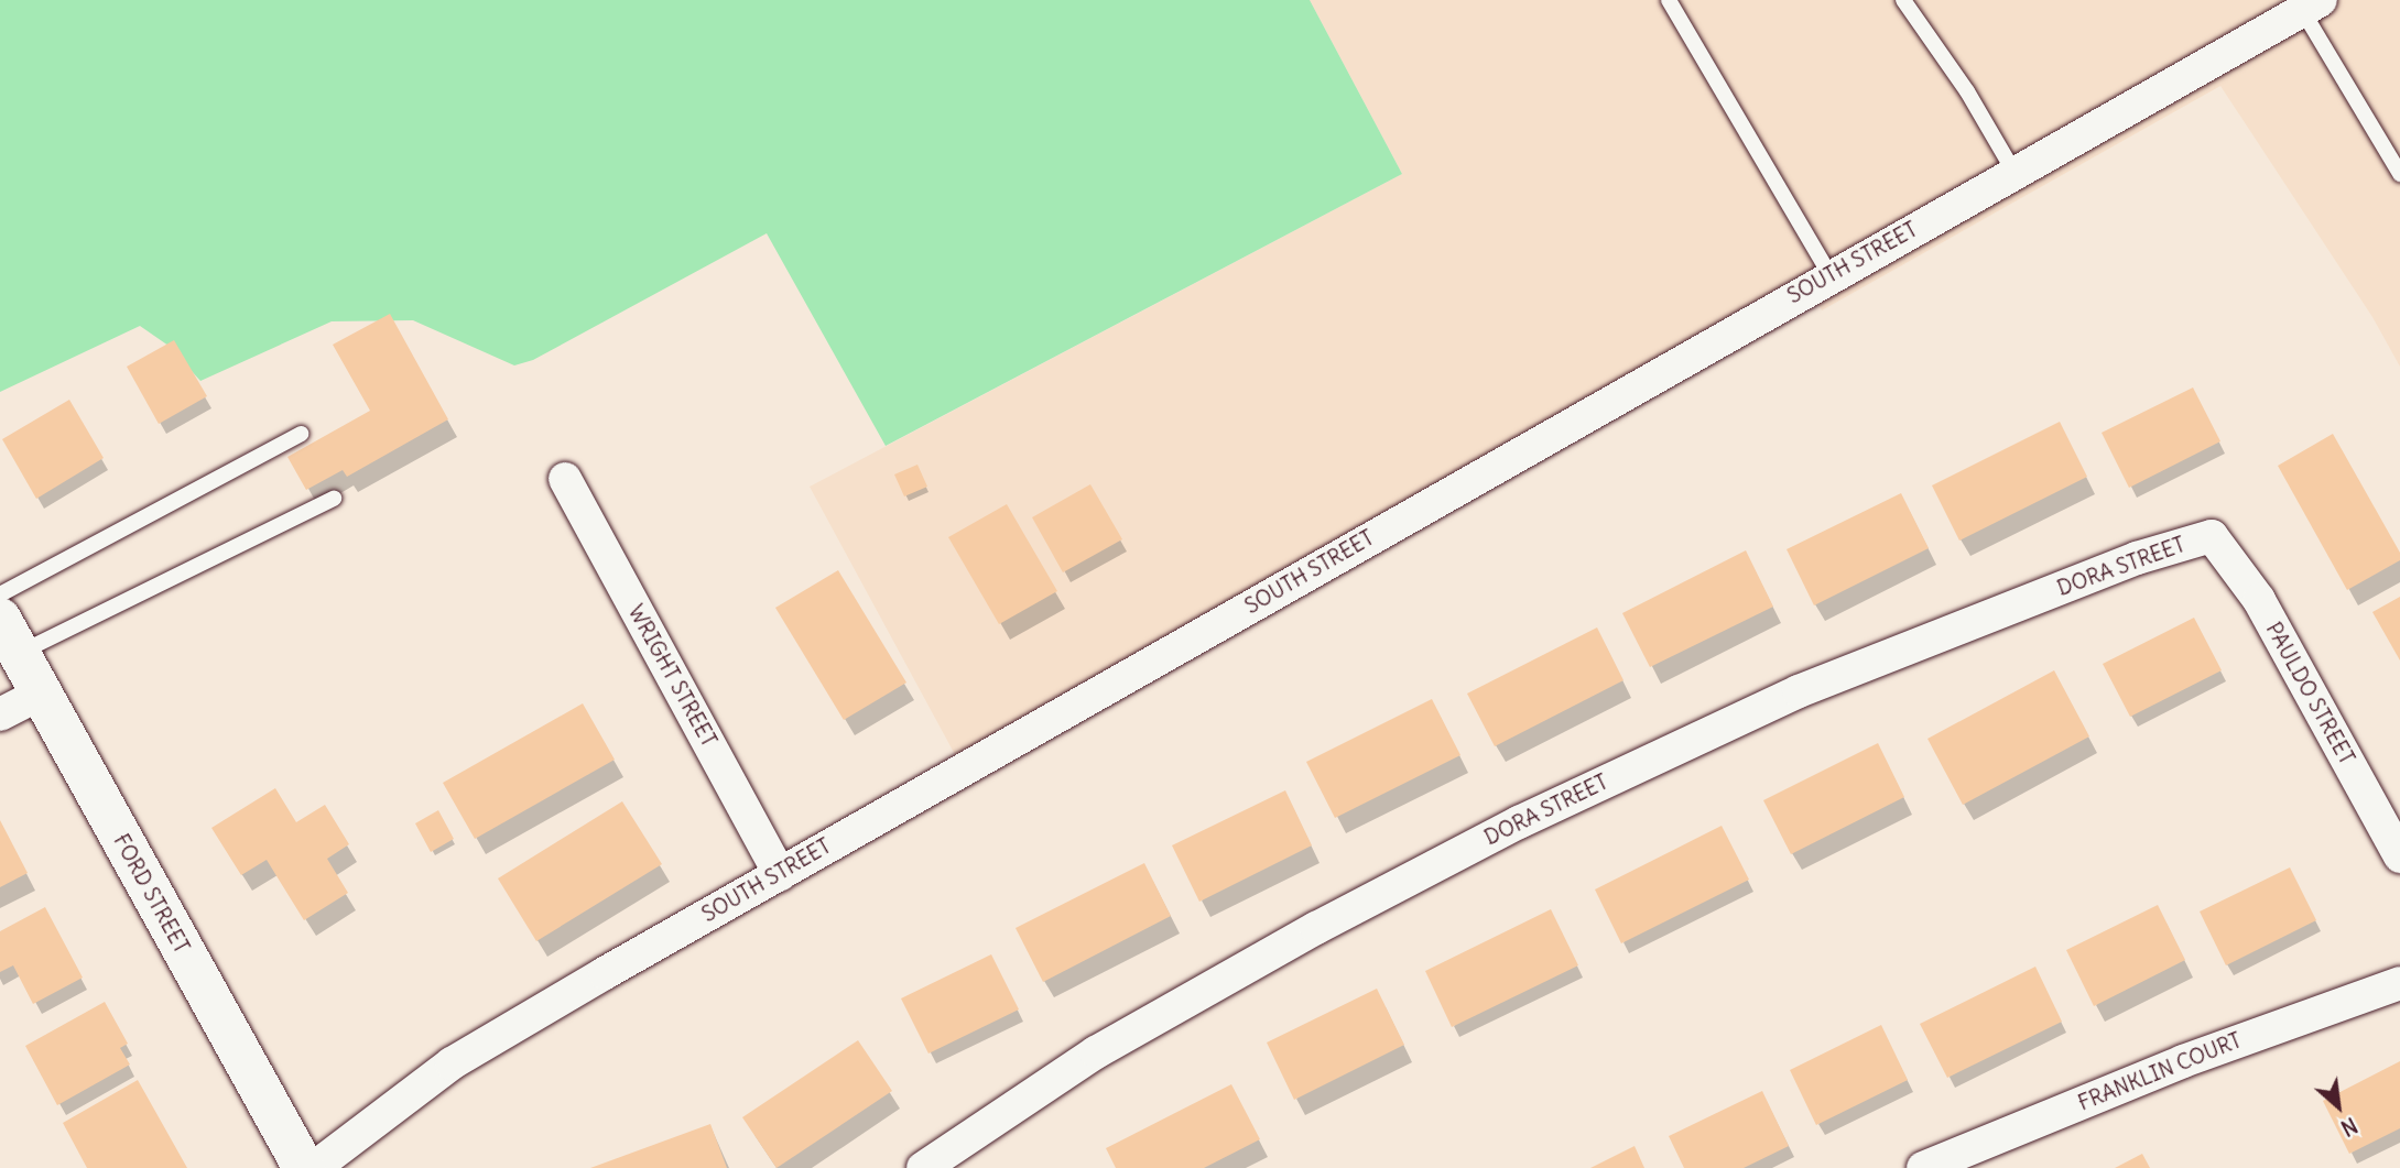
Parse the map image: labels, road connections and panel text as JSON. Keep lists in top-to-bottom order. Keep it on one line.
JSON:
{"streets":{"street":["SOUTH STREET","DORA STREET","WRIGHT STREET","PAULDO STREET","FORD STREET","FRANKLIN COURT"]},"crossings":[["SOUTH STREET","WRIGHT STREET"],["DORA STREET","PAULDO STREET"]],"north":"bottom right"}
